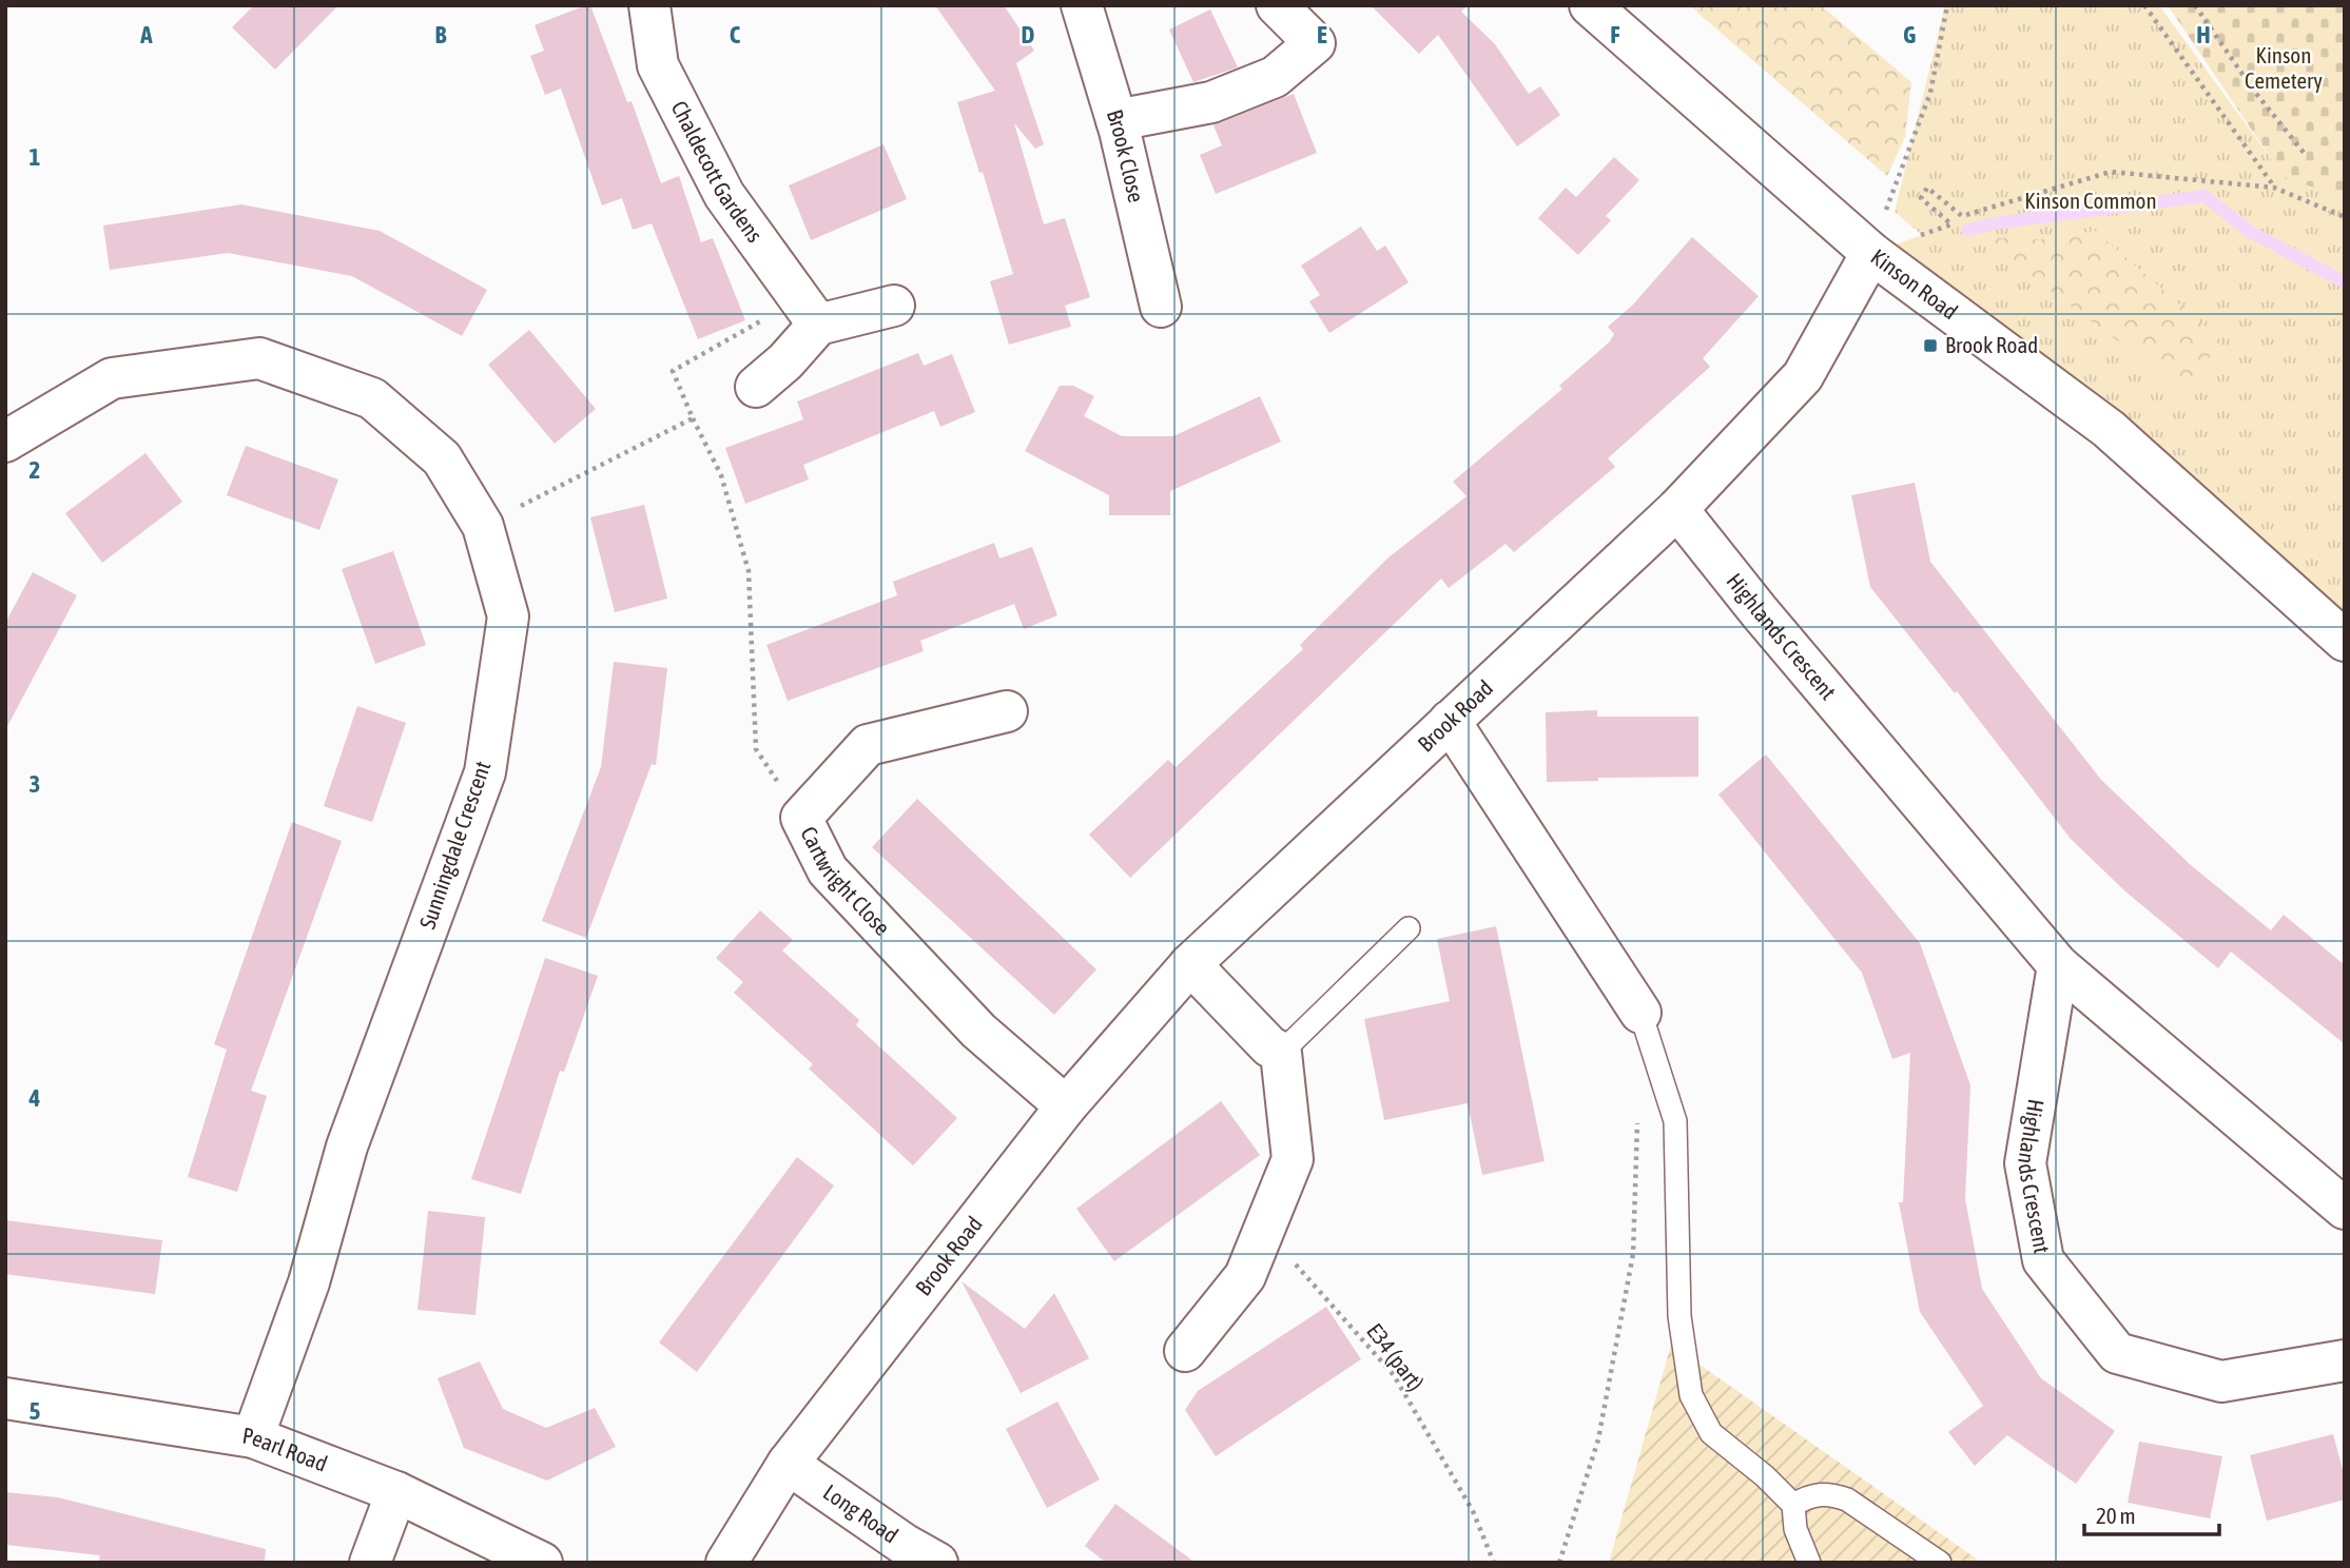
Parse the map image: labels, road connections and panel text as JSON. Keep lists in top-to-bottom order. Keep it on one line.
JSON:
{"streets":{"street":["Brook Close","Chaldecott Gardens","Kinson Road","Highlands Crescent","Brook Road","Sunningdale Crescent","Cartwright Close","Pearl Road","Long Road"],"path":["E34 (part)"]},"crossings":[["Kinson Road","Brook Road"],["Highlands Crescent","Brook Road"],["Brook Road","Cartwright Close"],["Brook Road","Long Road"],["Sunningdale Crescent","Pearl Road"]],"parks":["Kinson Cemetery","Kinson Common"],"places":{"transit":["Brook Road"]},"scale_bar":"20 m","grid":{"columns":["A","B","C","D","E","F","G","H"],"rows":["1","2","3","4","5"]}}
